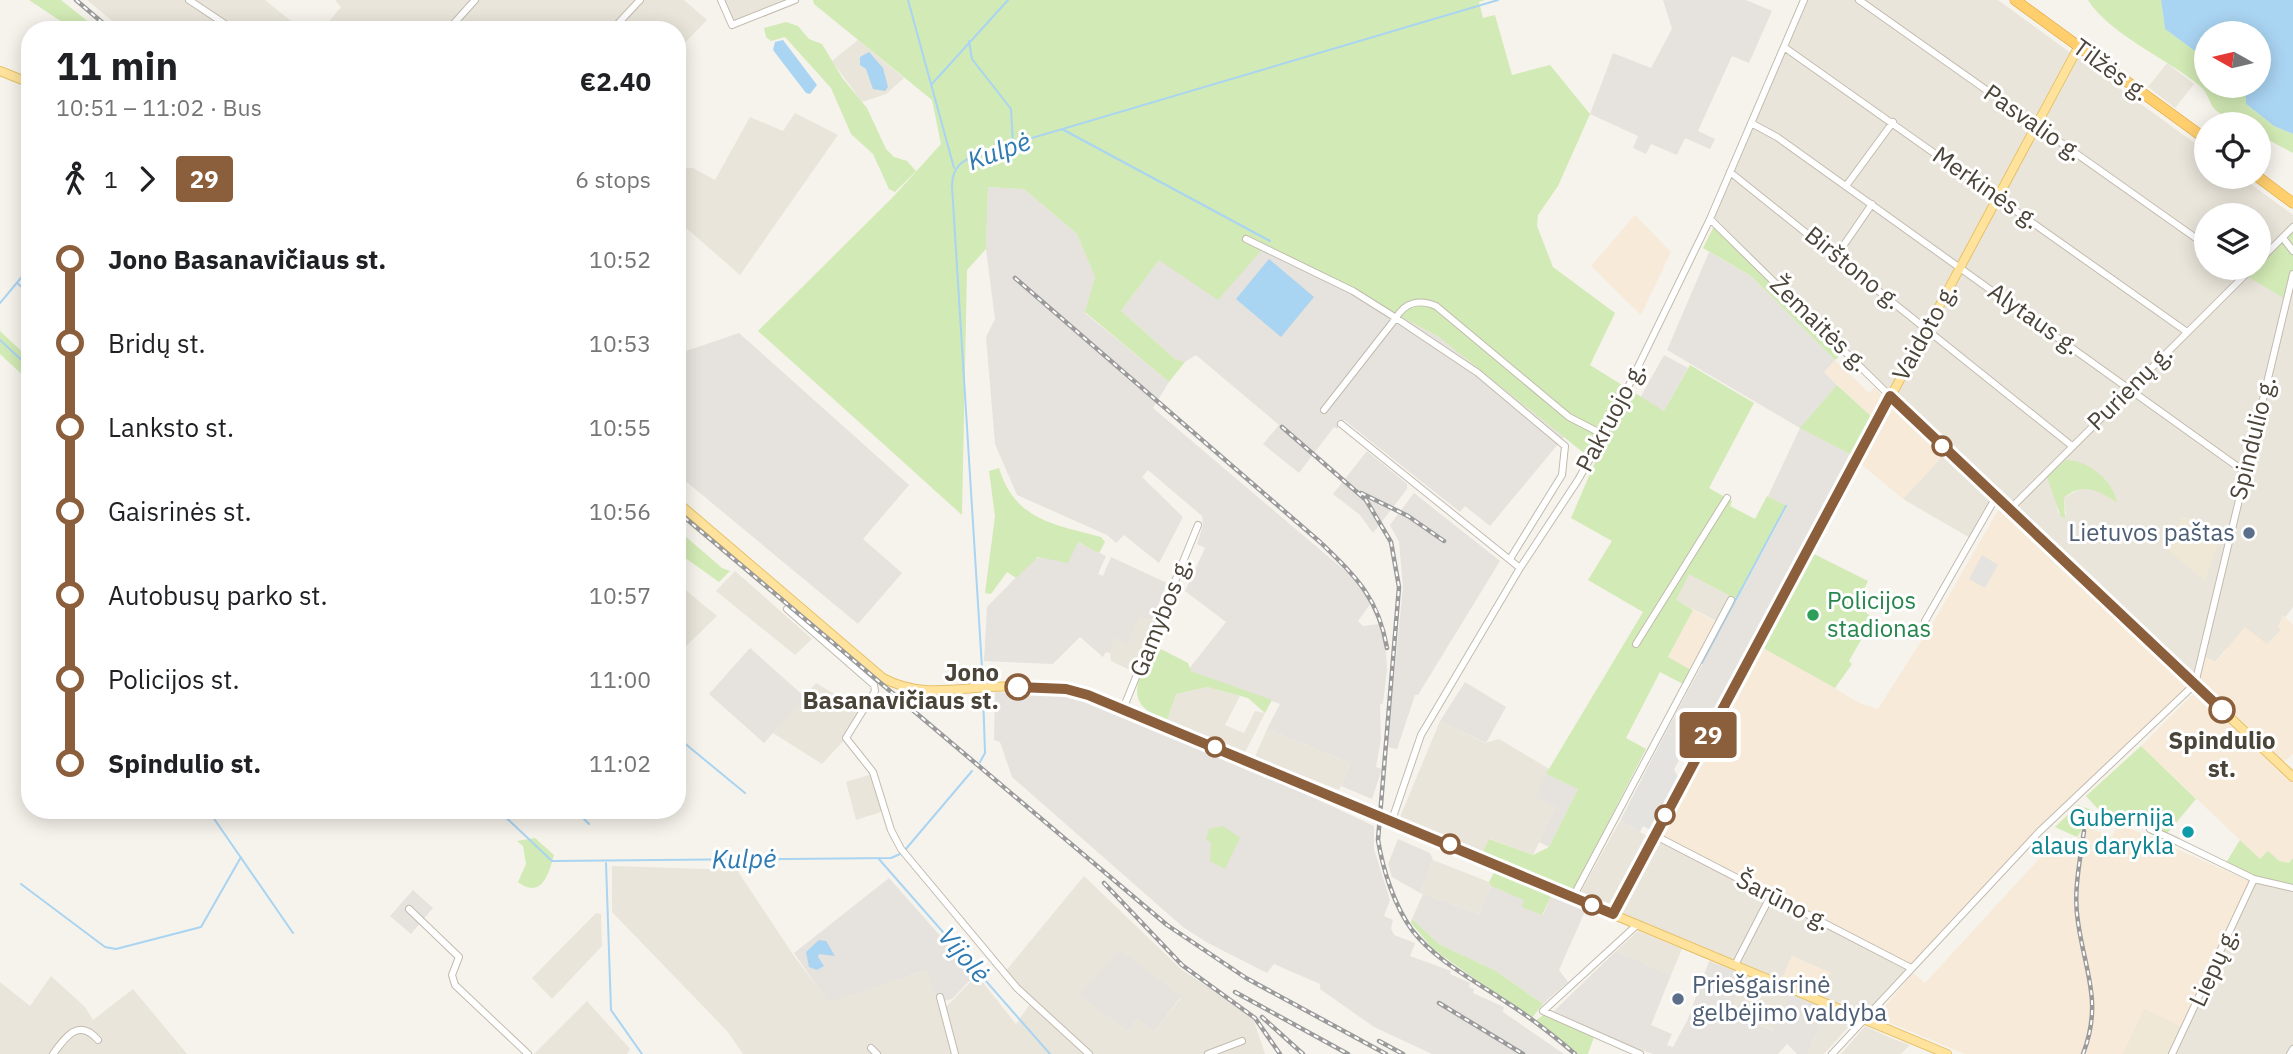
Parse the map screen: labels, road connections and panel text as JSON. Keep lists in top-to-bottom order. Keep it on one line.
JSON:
{"streets":{"highway":["Tilžės g."],"main road":["Žemaitės g.","Vaidoto g."],"street":["Pasvalio g.","Merkinės g.","Birštono g.","Alytaus g.","Purienų g.","Pakruojo g.","Spindulio g.","Gamybos g.","Šarūno g.","Liepų g."]},"crossings":[["Tilžės g.","Vaidoto g."],["Pasvalio g.","Vaidoto g."],["Merkinės g.","Vaidoto g."],["Merkinės g.","Purienų g."],["Merkinės g.","Pakruojo g."],["Birštono g.","Vaidoto g."],["Birštono g.","Purienų g."],["Birštono g.","Pakruojo g."],["Alytaus g.","Vaidoto g."],["Alytaus g.","Purienų g."],["Alytaus g.","Pakruojo g."],["Alytaus g.","Spindulio g."],["Žemaitės g.","Vaidoto g."],["Žemaitės g.","Purienų g."],["Žemaitės g.","Pakruojo g."],["Žemaitės g.","Spindulio g."],["Vaidoto g.","Šarūno g."]],"water":["Kulpė","Vijolė"],"places":["Lietuvos paštas","Policijos stadionas","Jono Basanavičiaus st.","Spindulio st.","Gubernija alaus darykla","Priešgaisrinė gelbėjimo valdyba"],"lines":["bus line 29"],"north":"left","page":{"on_map":"29","heading":["11 min","10:51 – 11:02 · Bus","€2.40"],"legs":["1","29","6 stops"],"list":[{"name":"Jono Basanavičiaus st.","value":"10:52"},{"name":"Bridų st.","value":"10:53"},{"name":"Lanksto st.","value":"10:55"},{"name":"Gaisrinės st.","value":"10:56"},{"name":"Autobusų parko st.","value":"10:57"},{"name":"Policijos st.","value":"11:00"},{"name":"Spindulio st.","value":"11:02"}]}}
